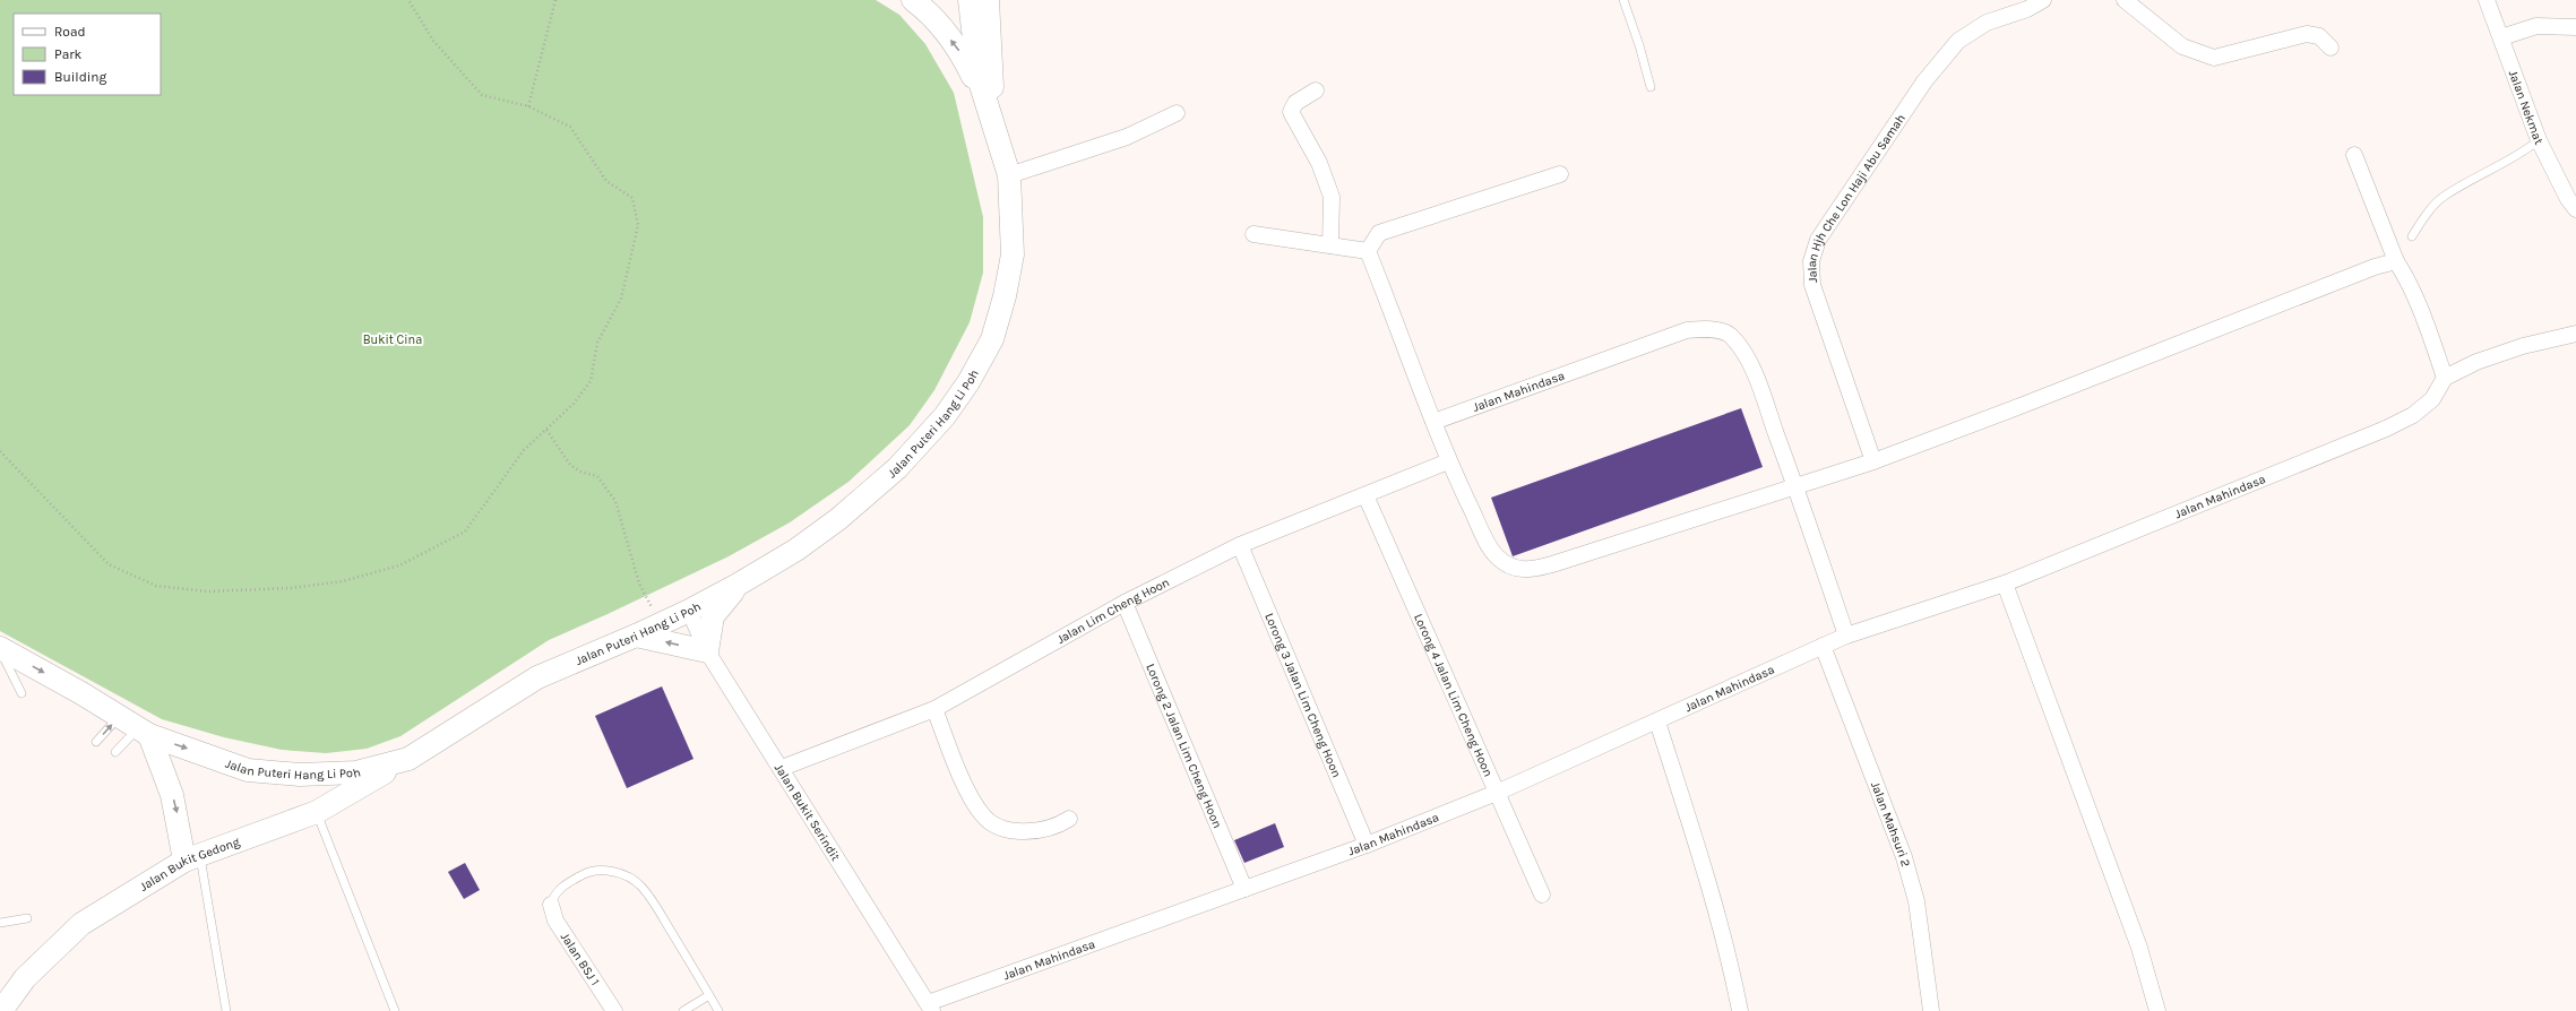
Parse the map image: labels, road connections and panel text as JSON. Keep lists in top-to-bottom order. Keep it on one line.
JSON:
{"streets":{"street":["Jalan Nekmat","Jalan Hjh Che Lon Haji Abu Samah","Jalan Mahindasa","Jalan Puteri Hang Li Poh","Jalan Lim Cheng Hoon","Lorong 3 Jalan Lim Cheng Hoon","Lorong 4 Jalan Lim Cheng Hoon","Lorong 2 Jalan Lim Cheng Hoon","Jalan Bukit Serindit","Jalan Mahsuri 2","Jalan Bukit Gedong","Jalan BSJ 1"]},"crossings":[["Jalan Mahindasa","Lorong 3 Jalan Lim Cheng Hoon"],["Jalan Mahindasa","Lorong 4 Jalan Lim Cheng Hoon"],["Jalan Mahindasa","Lorong 2 Jalan Lim Cheng Hoon"],["Jalan Mahindasa","Jalan Bukit Serindit"],["Jalan Mahindasa","Jalan Mahsuri 2"],["Jalan Puteri Hang Li Poh","Jalan Bukit Serindit"],["Jalan Puteri Hang Li Poh","Jalan Bukit Gedong"],["Jalan Lim Cheng Hoon","Lorong 3 Jalan Lim Cheng Hoon"],["Jalan Lim Cheng Hoon","Lorong 4 Jalan Lim Cheng Hoon"],["Jalan Lim Cheng Hoon","Lorong 2 Jalan Lim Cheng Hoon"],["Jalan Lim Cheng Hoon","Jalan Bukit Serindit"]],"parks":["Bukit Cina"],"legend":["Road","Park","Building"]}
